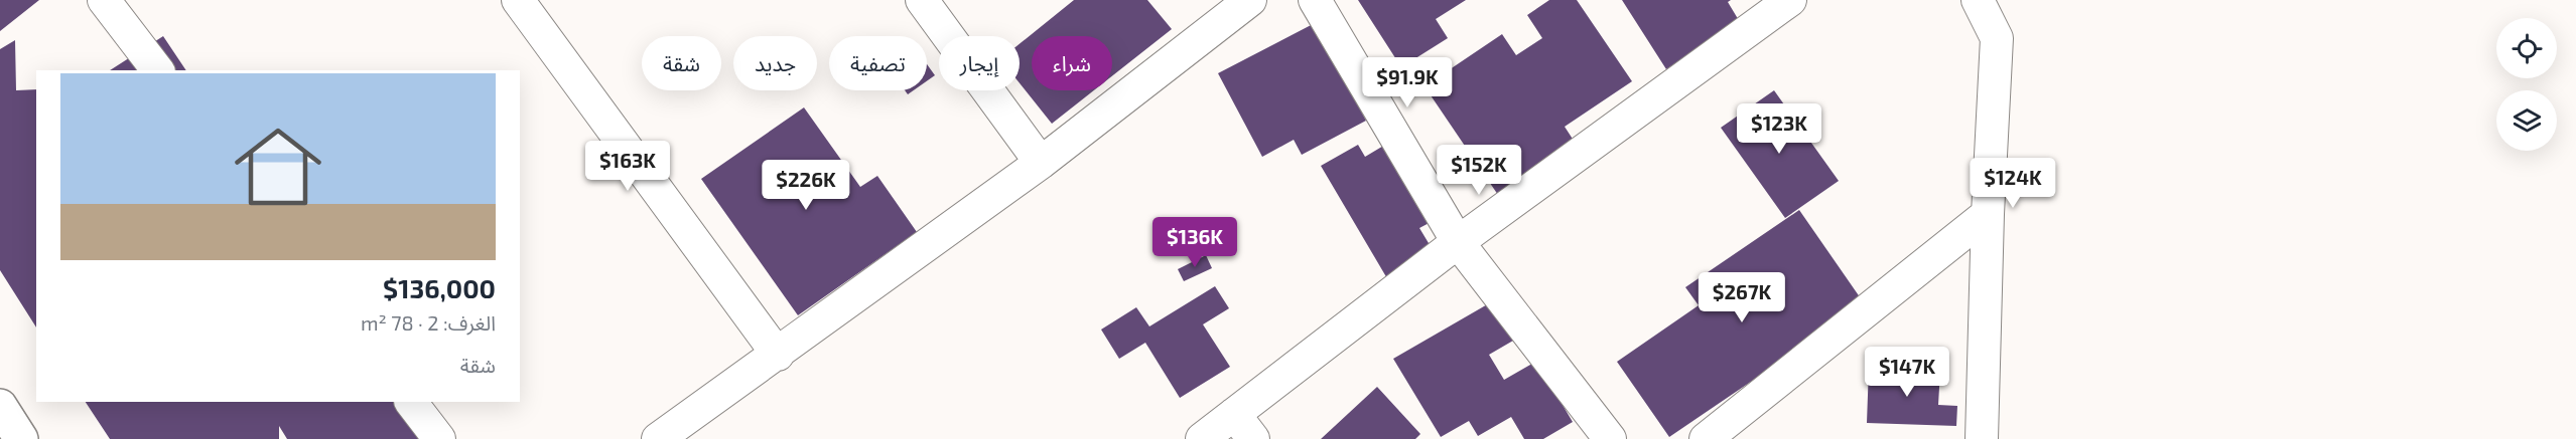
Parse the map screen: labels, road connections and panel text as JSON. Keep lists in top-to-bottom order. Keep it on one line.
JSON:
{"page":{"chip":["شراء","إيجار","تصفية","جديد","شقة"],"price":["$91.9K","$123K","$163K","$152K","$124K","$226K","$136K","$267K","$147K"],"list":[{"name":"$136,000","note":"الغرف: 2 · 78 m² · شقة"}]}}
